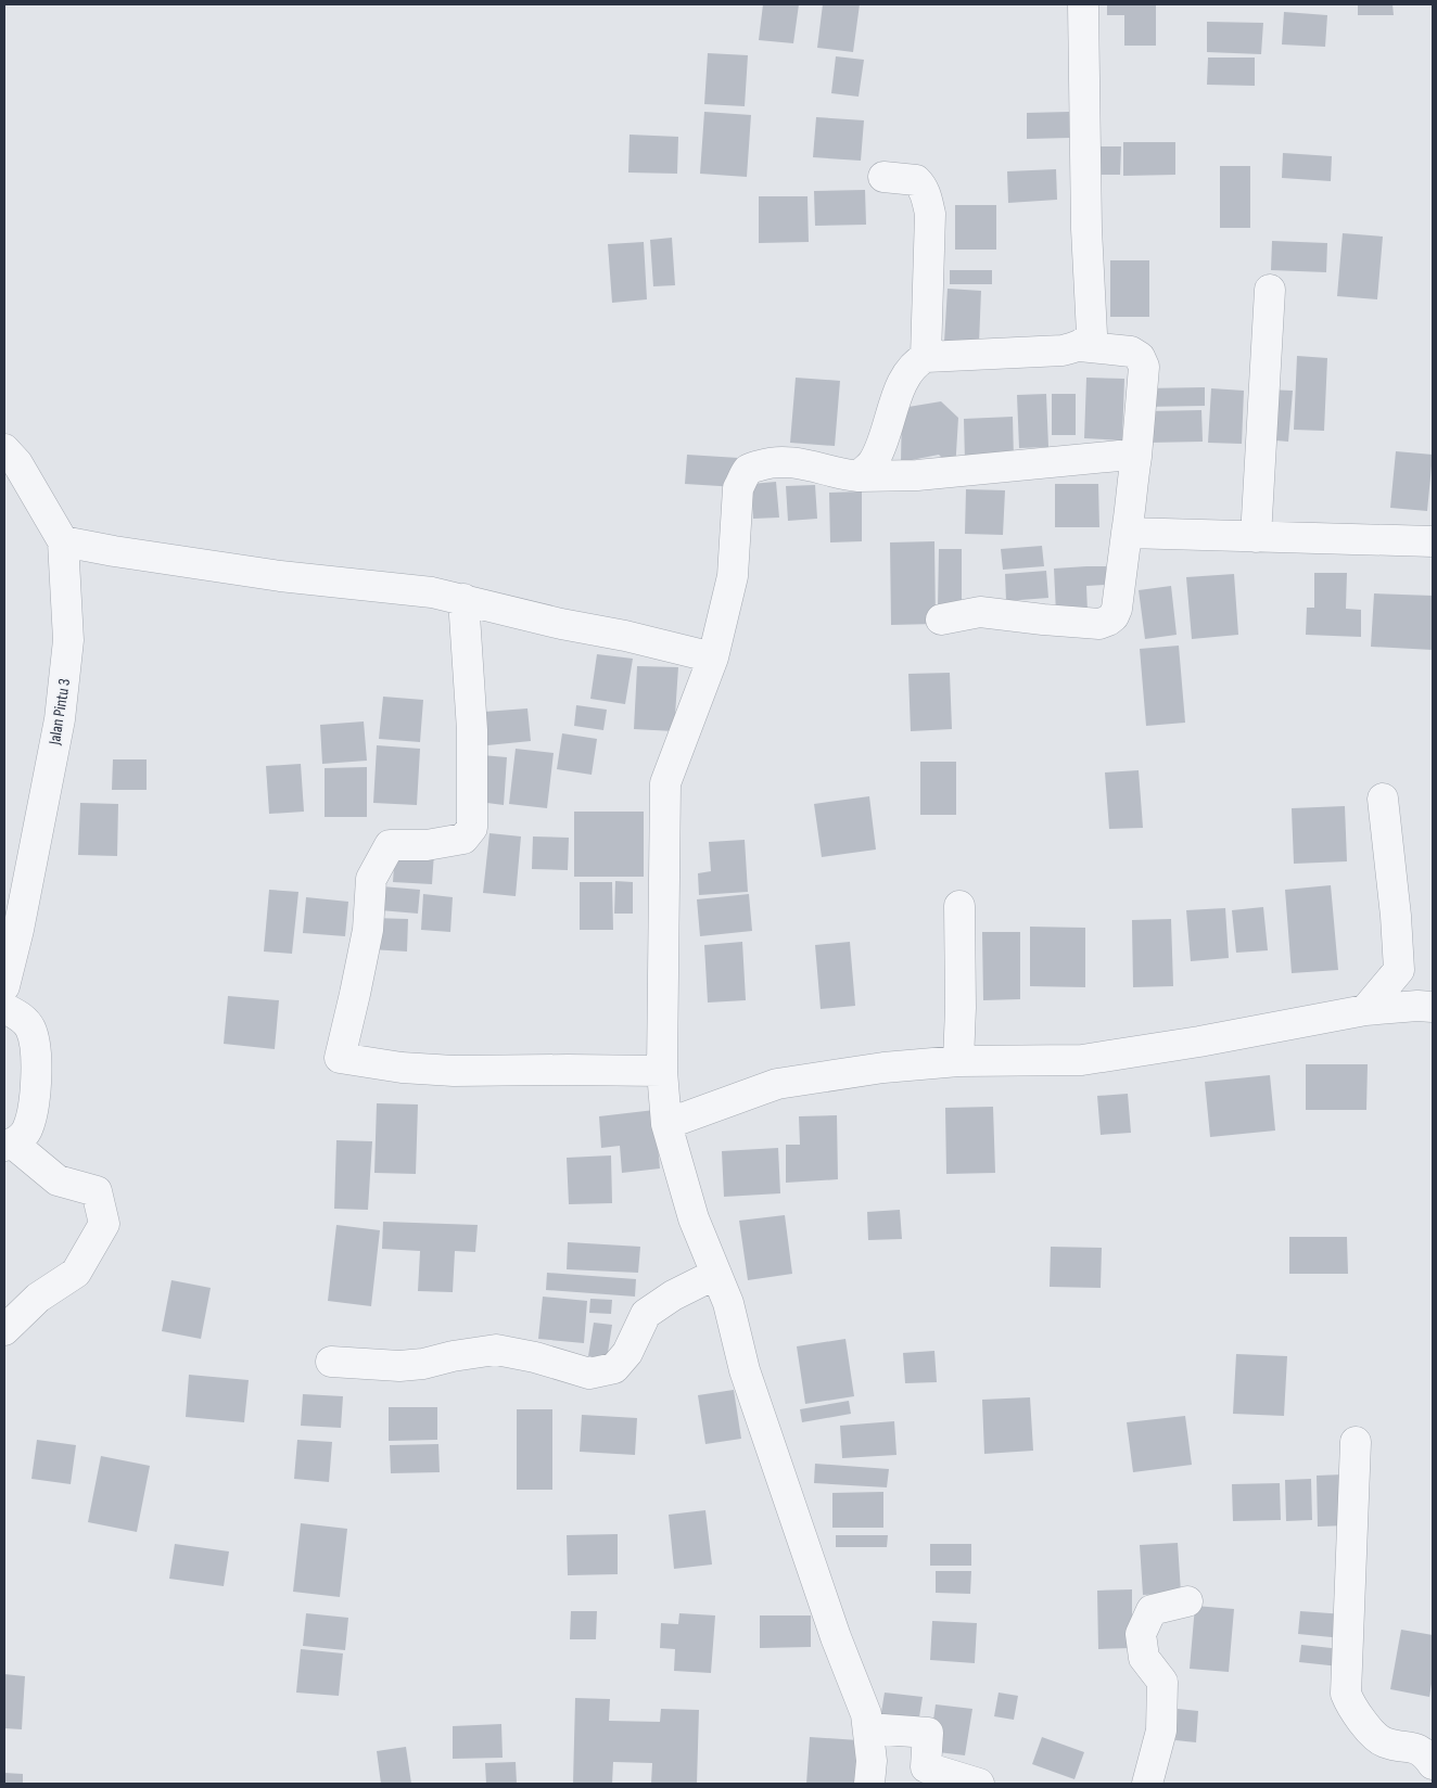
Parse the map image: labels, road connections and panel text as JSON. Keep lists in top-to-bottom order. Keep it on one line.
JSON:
{"streets":{"street":["Jalan Pintu 3"]}}
